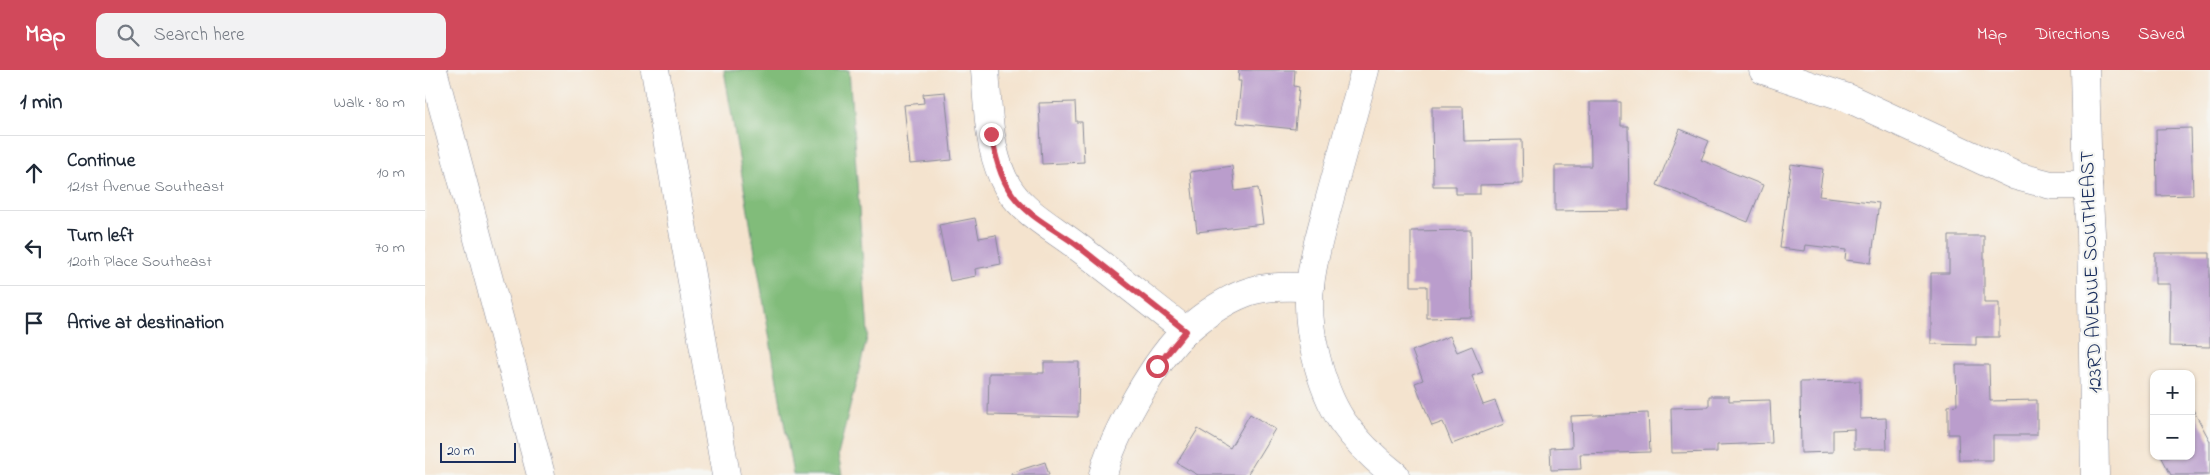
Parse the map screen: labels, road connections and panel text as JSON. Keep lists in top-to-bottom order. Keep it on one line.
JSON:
{"streets":{"main road":["123RD AVENUE SOUTHEAST"]},"scale_bar":"20 m","page":{"header":"Map","search":"Search here","nav":["Map","Directions","Saved"],"heading":["1 min","Walk · 80 m"],"list":[["Continue","121st Avenue Southeast","10 m"],["Turn left","120th Place Southeast","70 m"],"Arrive at destination"],"map_buttons":["+","−"],"scale":"20 m"}}
